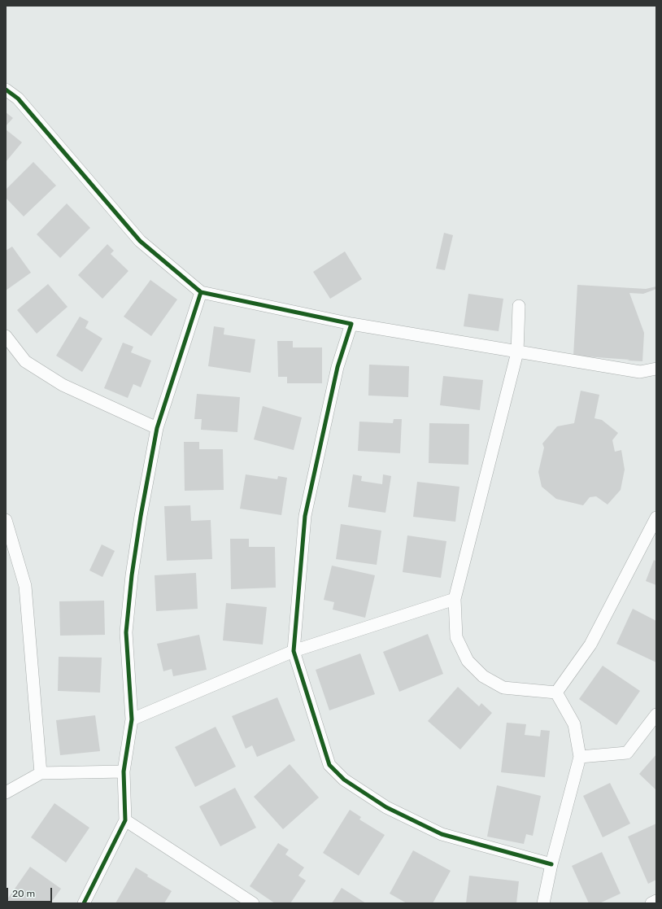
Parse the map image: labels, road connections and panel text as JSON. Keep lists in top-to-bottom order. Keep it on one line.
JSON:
{"scale_bar":"20 m"}
